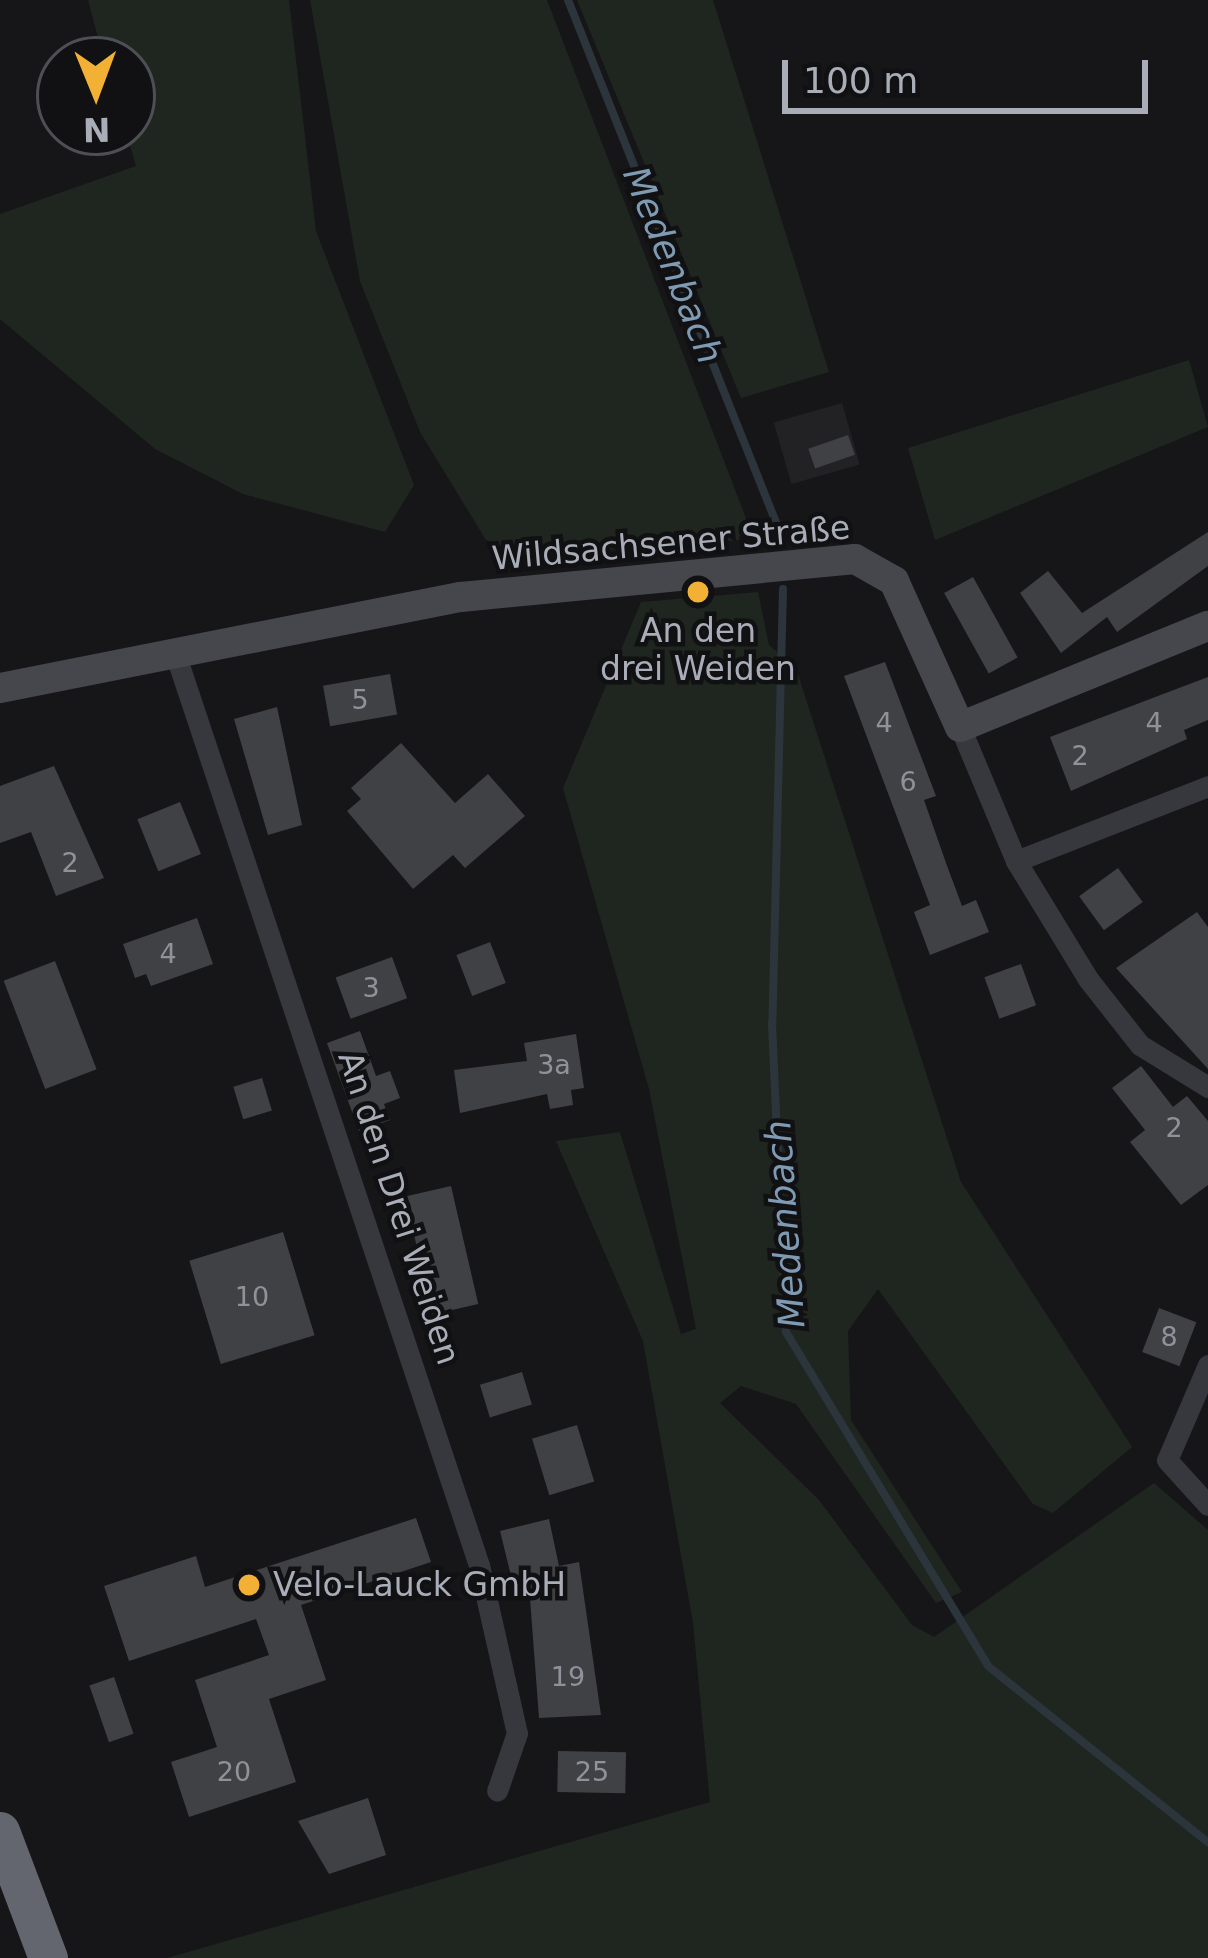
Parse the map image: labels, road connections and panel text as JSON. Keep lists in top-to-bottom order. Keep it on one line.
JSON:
{"streets":{"main road":["Wildsachsener Straße"],"street":["An den Drei Weiden"]},"crossings":[["Wildsachsener Straße","An den Drei Weiden"]],"water":["Medenbach"],"places":["An den drei Weiden","Velo-Lauck GmbH"],"house_numbers":["5","4","4","2","6","2","4","3","3a","2","10","8","19","20","25"],"scale_bar":"100 m","north":"bottom"}
